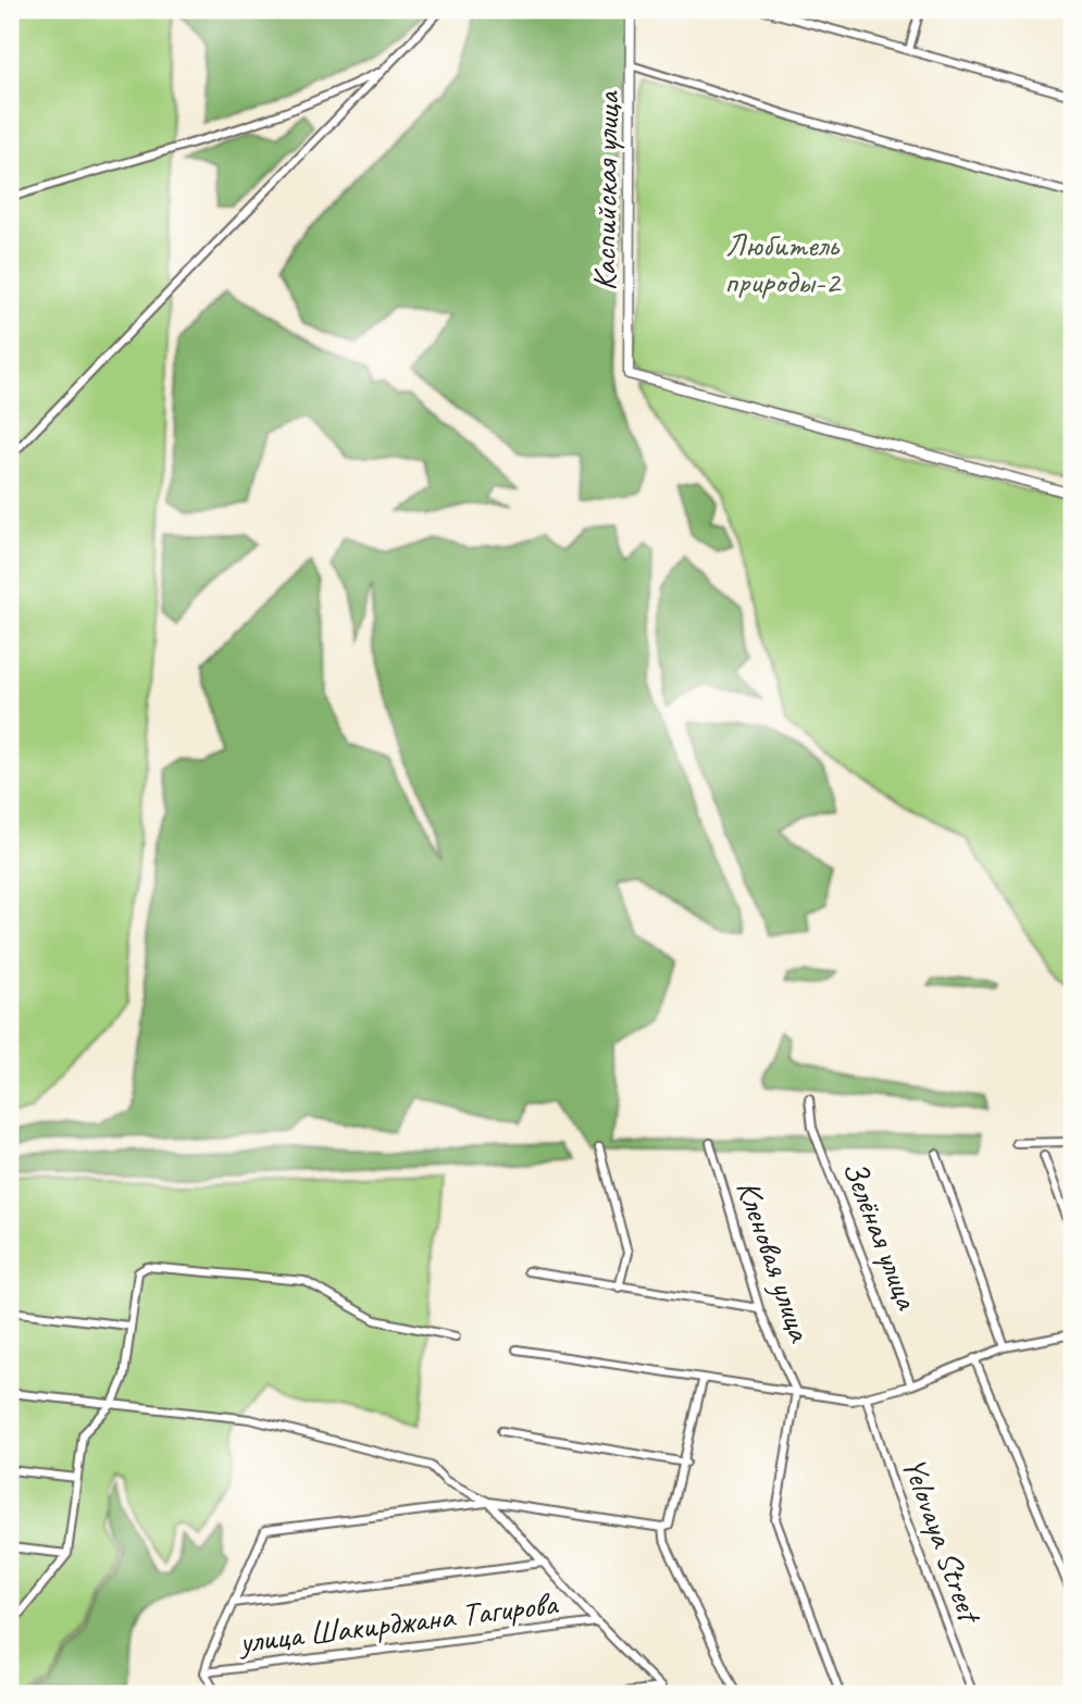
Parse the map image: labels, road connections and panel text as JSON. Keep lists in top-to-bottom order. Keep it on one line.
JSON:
{"streets":{"street":["Каспийская улица","Зелёная улица","Кленовая улица","Yelovaya Street","улица Шакирджана Тагирова"]},"parks":["Любитель природы-2"]}
